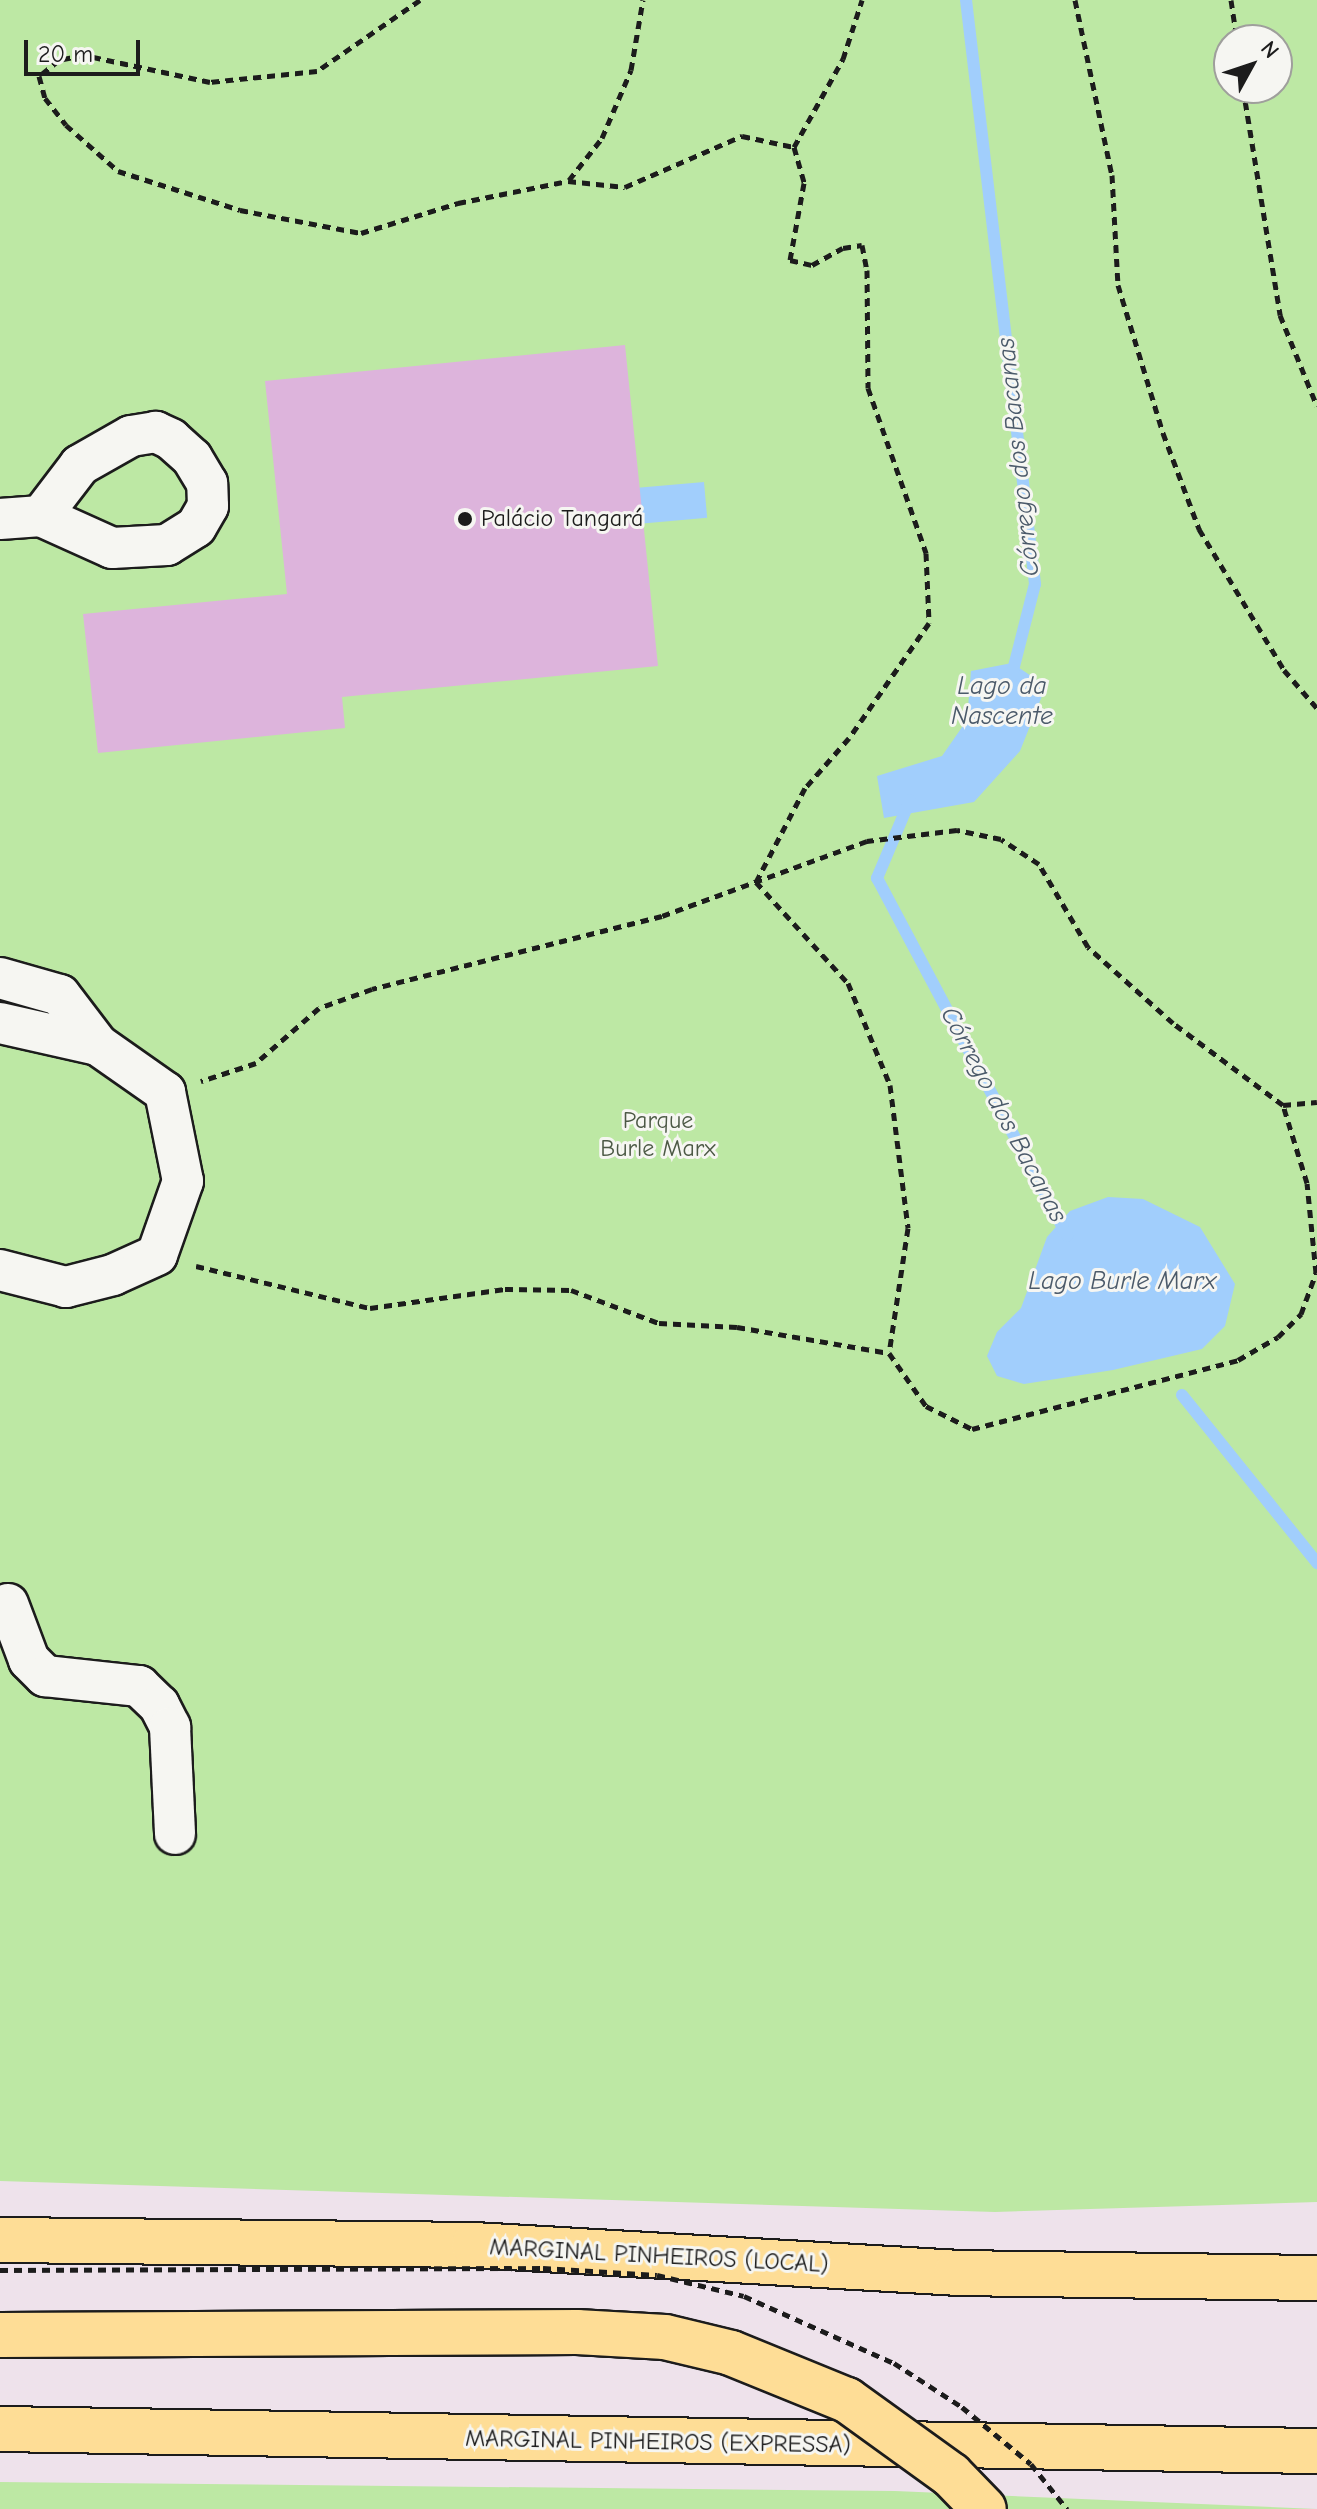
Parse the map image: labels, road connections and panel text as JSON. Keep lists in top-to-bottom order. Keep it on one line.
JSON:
{"streets":{"main road":["MARGINAL PINHEIROS (LOCAL)","MARGINAL PINHEIROS (EXPRESSA)"]},"water":["Córrego dos Bacanas","Lago da Nascente","Lago Burle Marx"],"parks":["Parque Burle Marx"],"places":["Palácio Tangará"],"scale_bar":"20 m","north":"top right"}
